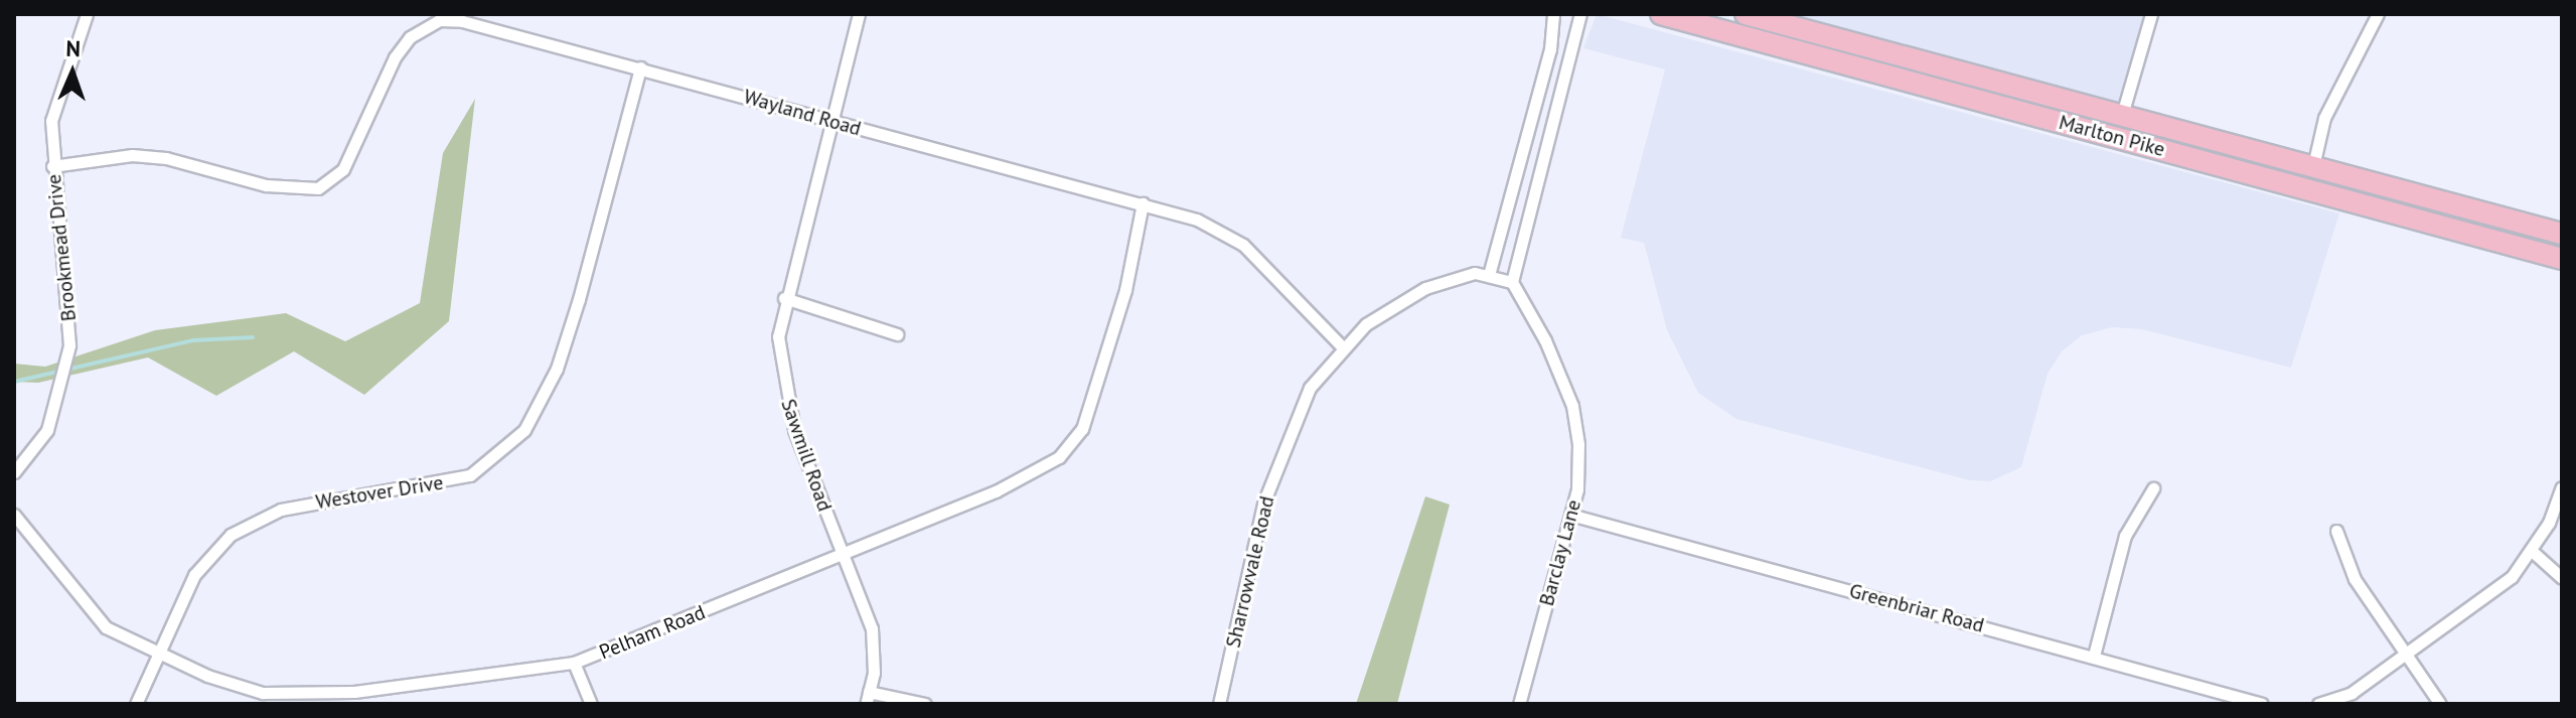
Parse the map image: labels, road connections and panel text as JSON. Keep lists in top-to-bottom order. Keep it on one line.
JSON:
{"streets":{"highway":["Marlton Pike"],"street":["Wayland Road","Brookmead Drive","Sawmill Road","Westover Drive","Barclay Lane","Sharrowvale Road","Greenbriar Road","Pelham Road"]},"crossings":[["Wayland Road","Brookmead Drive"],["Wayland Road","Sawmill Road"],["Wayland Road","Westover Drive"],["Wayland Road","Sharrowvale Road"],["Wayland Road","Pelham Road"],["Sawmill Road","Pelham Road"],["Westover Drive","Pelham Road"],["Barclay Lane","Sharrowvale Road"],["Barclay Lane","Greenbriar Road"]],"north":"top"}
